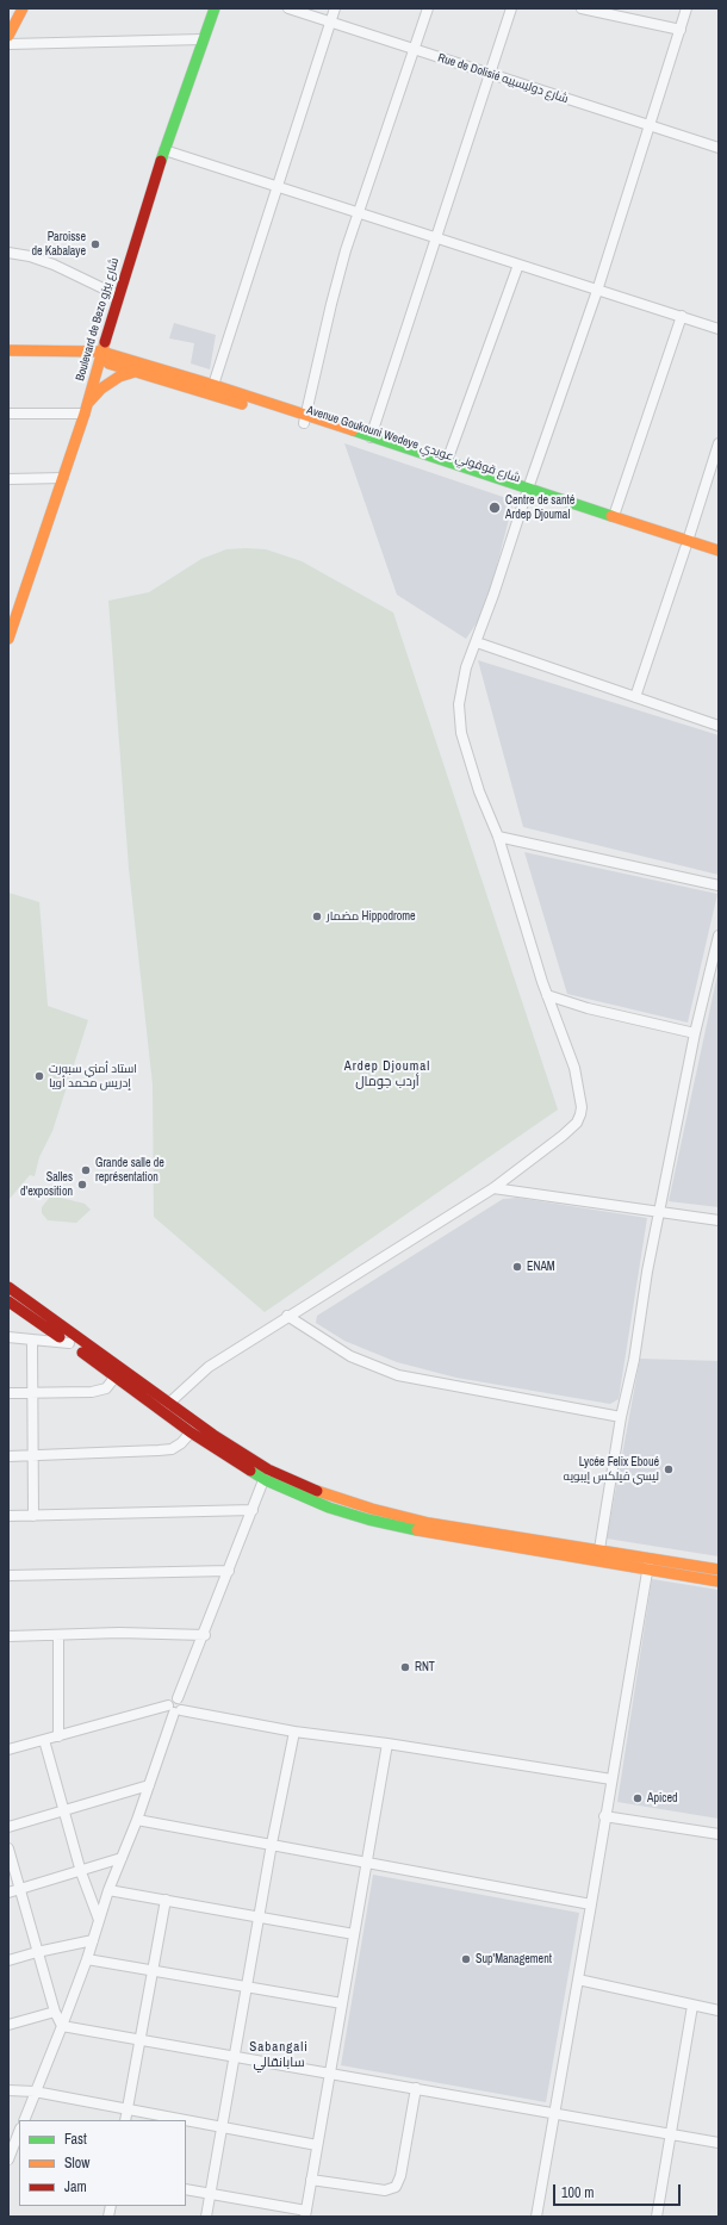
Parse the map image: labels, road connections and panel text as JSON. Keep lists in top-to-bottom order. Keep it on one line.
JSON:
{"streets":{"main road":["Boulevard de Bezo شارع بيزو","Avenue Goukouni Wedeye شارع قوقوني عويدي"],"street":["Rue de Dolisié شارع دوليسييه"]},"crossings":[["Boulevard de Bezo شارع بيزو","Avenue Goukouni Wedeye شارع قوقوني عويدي"]],"districts":["Ardep Djoumal أردب جومال","Sabangali سابانقالي"],"places":["Paroisse de Kabalaye","Centre de santé Ardep Djoumal","مضمار Hippodrome","استاد أمني سبورت إدريس محمد أويا","Grande salle de représentation","Salles d'exposition","ENAM","Lycée Felix Eboué ليسي فيلكس إيبويه","RNT","Apiced","Sup'Management"],"legend":["Fast","Slow","Jam"],"scale_bar":"100 m"}
